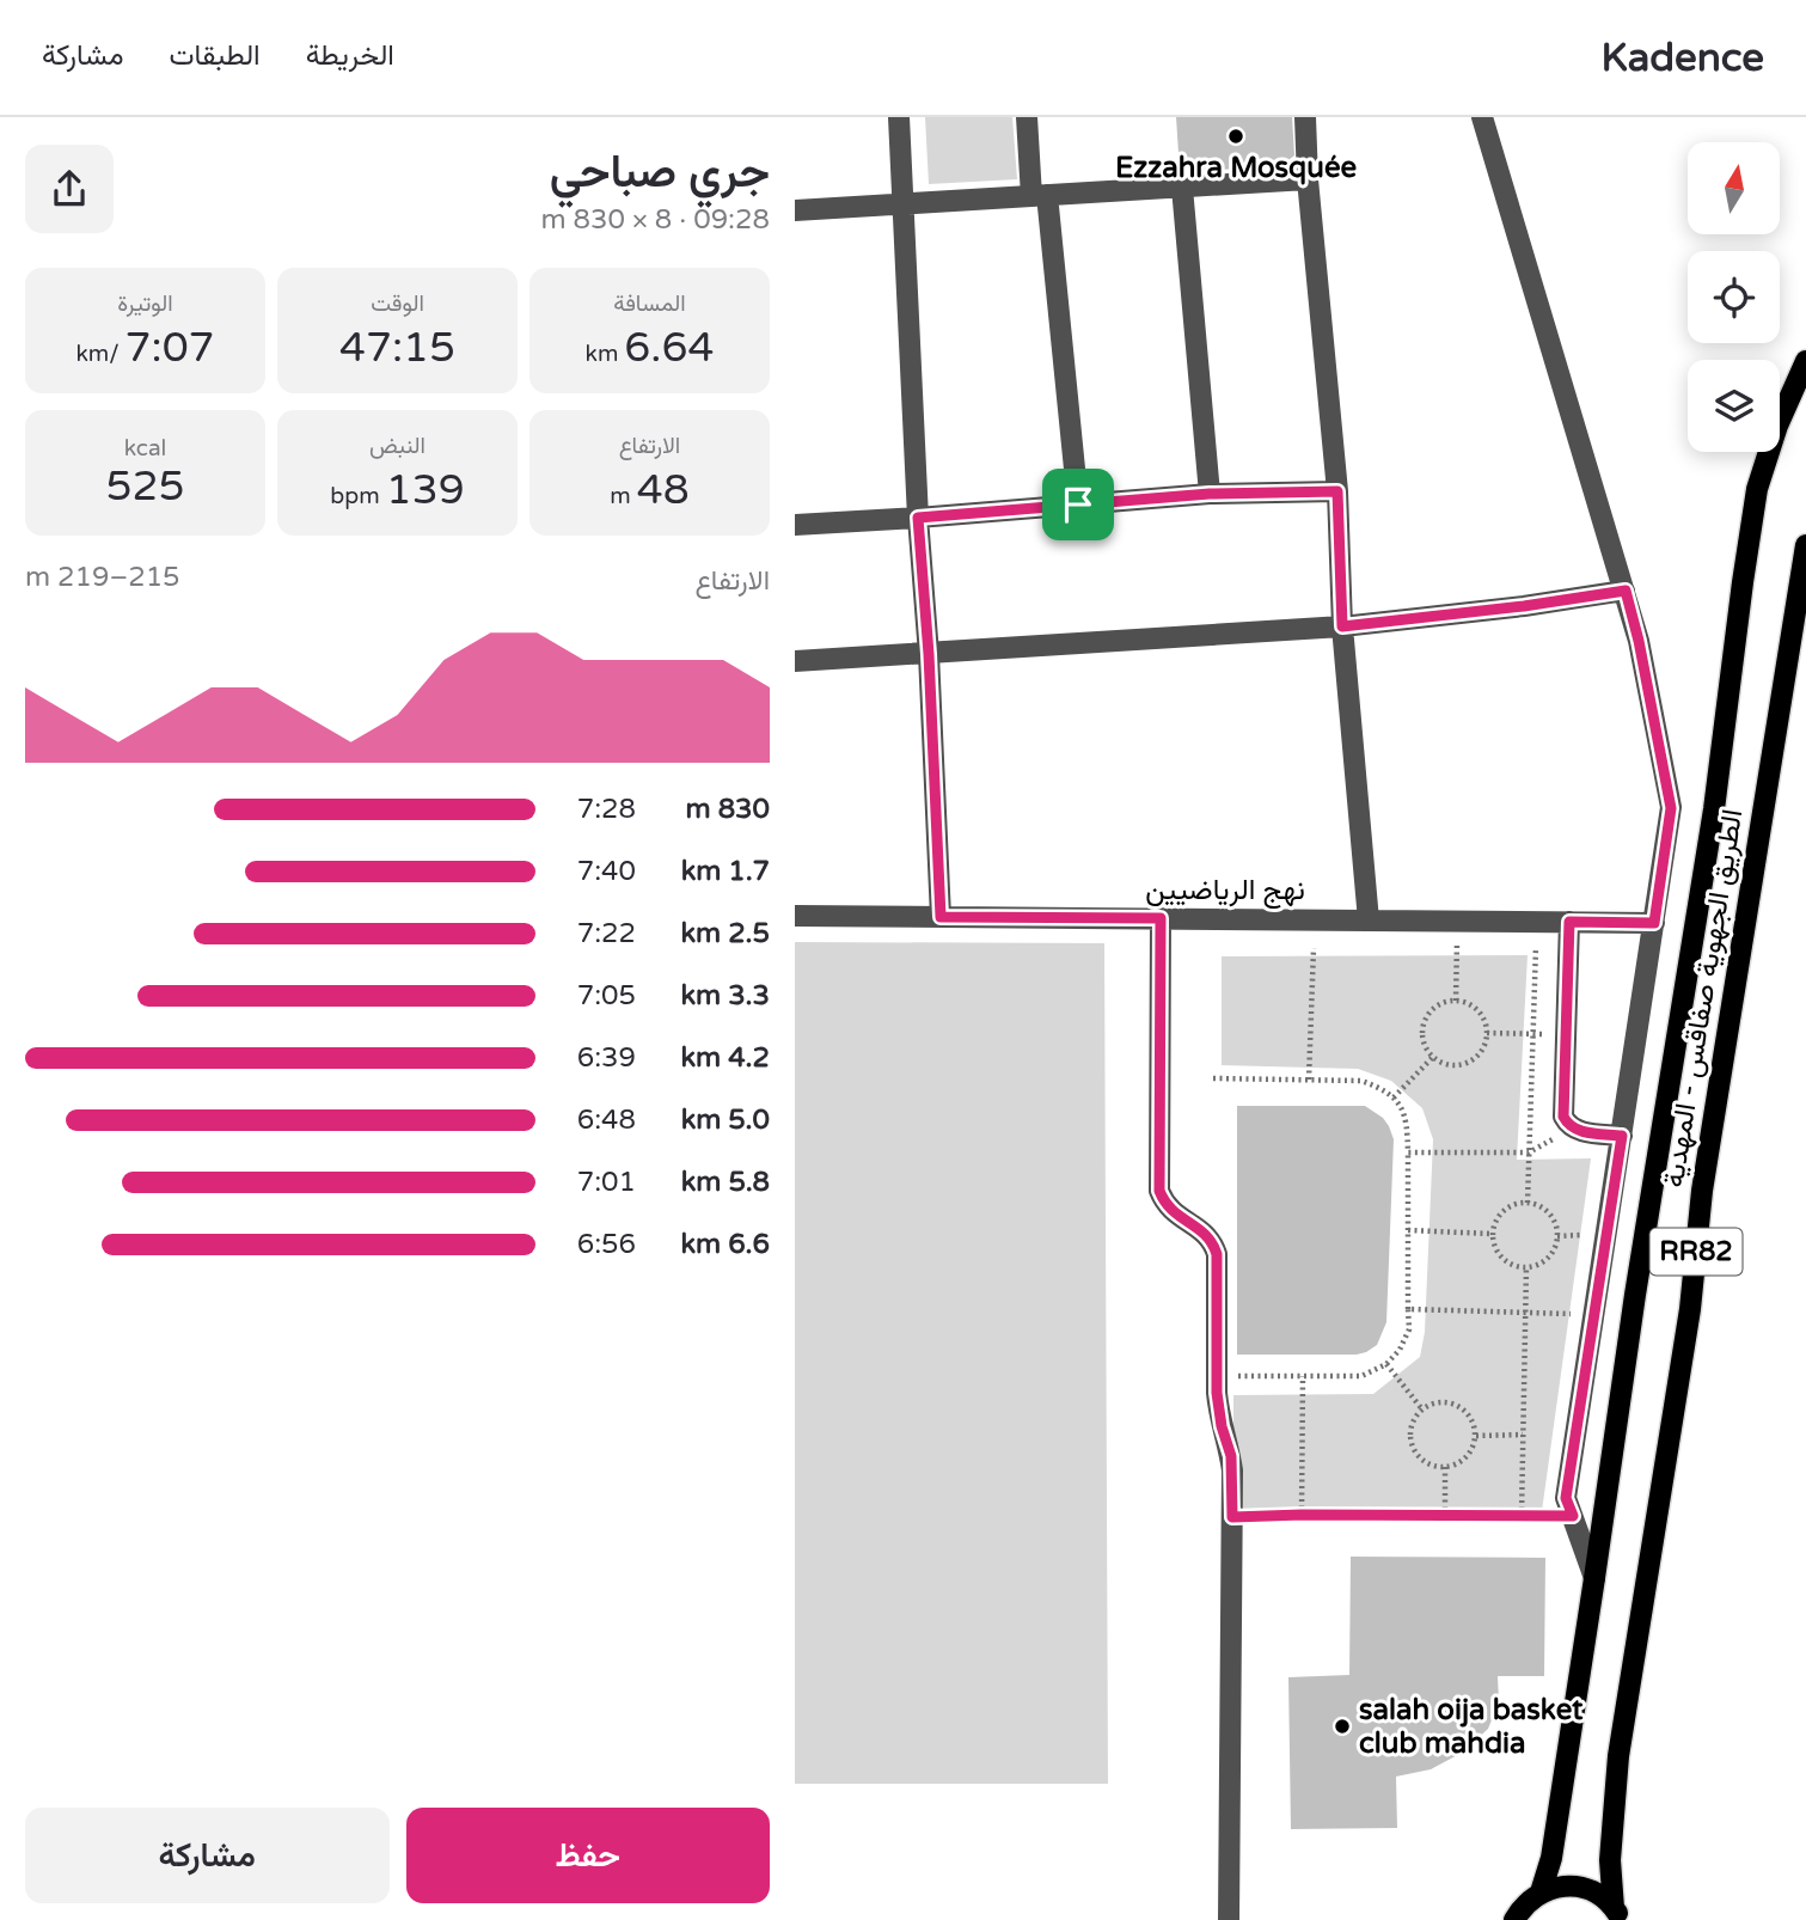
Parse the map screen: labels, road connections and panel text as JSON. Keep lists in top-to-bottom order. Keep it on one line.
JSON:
{"streets":{"main road":["الطريق الجهوية صفاقس - المهدية","RR82"],"street":["نهج الرياضيين"]},"crossings":[["الطريق الجهوية صفاقس - المهدية","RR82"]],"places":["Ezzahra Mosquée","salah oija basket club mahdia"],"north":"top","page":{"header":"Kadence","nav":["الخريطة","الطبقات","مشاركة"],"heading":["جري صباحي","09:28 · 8 × 830 m"],"stats":[["المسافة","6.64 km"],["الوقت","47:15"],["الوتيرة","7:07 /km"],["الارتفاع","48 m"],["النبض","139 bpm"],["kcal","525"]],"chart":["الارتفاع","215–219 m"],"list":[{"name":"830 m","note":"7:28"},{"name":"1.7 km","note":"7:40"},{"name":"2.5 km","note":"7:22"},{"name":"3.3 km","note":"7:05"},{"name":"4.2 km","note":"6:39"},{"name":"5.0 km","note":"6:48"},{"name":"5.8 km","note":"7:01"},{"name":"6.6 km","note":"6:56"}],"buttons":["حفظ","مشاركة"]}}
